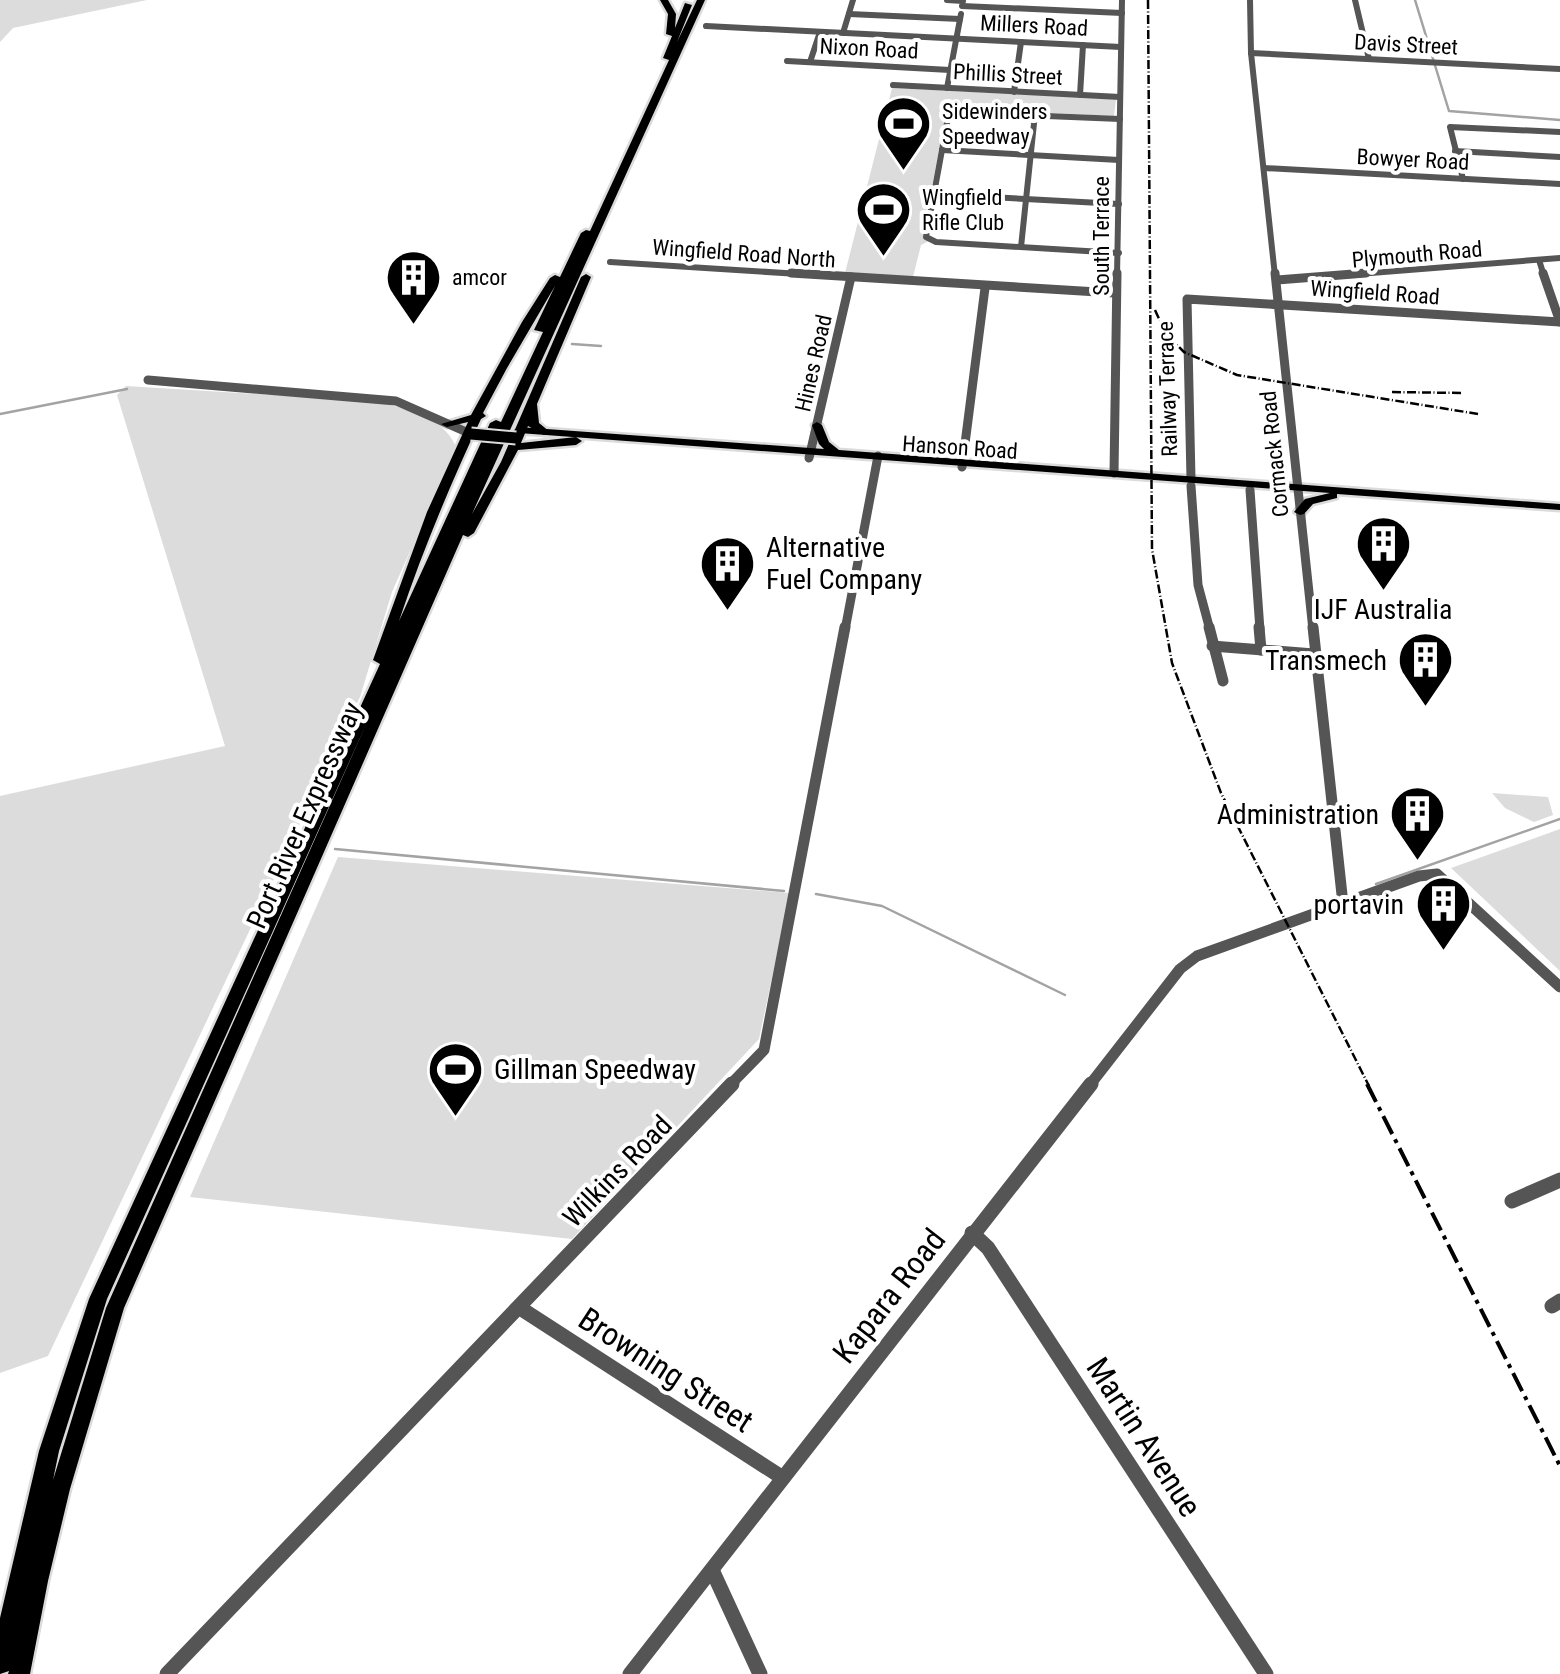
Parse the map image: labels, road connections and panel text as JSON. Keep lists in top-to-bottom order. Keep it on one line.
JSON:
{"streets":{"highway":["Port River Expressway"],"main road":["Hanson Road"],"street":["Millers Road","Davis Street","Nixon Road","Phillis Street","Bowyer Road","South Terrace","Wingfield Road North","Plymouth Road","Wingfield Road","Hines Road","Railway Terrace","Cormack Road","Wilkins Road","Kapara Road","Browning Street","Martin Avenue"]},"crossings":[["Millers Road","South Terrace"],["Davis Street","Cormack Road"],["Phillis Street","South Terrace"],["Bowyer Road","Cormack Road"],["South Terrace","Wingfield Road North"],["South Terrace","Hanson Road"],["Wingfield Road North","Hines Road"],["Plymouth Road","Cormack Road"],["Wingfield Road","Railway Terrace"],["Wingfield Road","Cormack Road"],["Hines Road","Hanson Road"],["Railway Terrace","Hanson Road"],["Hanson Road","Cormack Road"],["Hanson Road","Wilkins Road"],["Cormack Road","Kapara Road"],["Wilkins Road","Browning Street"],["Kapara Road","Browning Street"],["Kapara Road","Martin Avenue"]],"places":{"sports":["Sidewinders Speedway","Wingfield Rifle Club","Gillman Speedway"],"building":["amcor","IJF Australia","Alternative Fuel Company","Transmech","Administration","portavin"]}}
